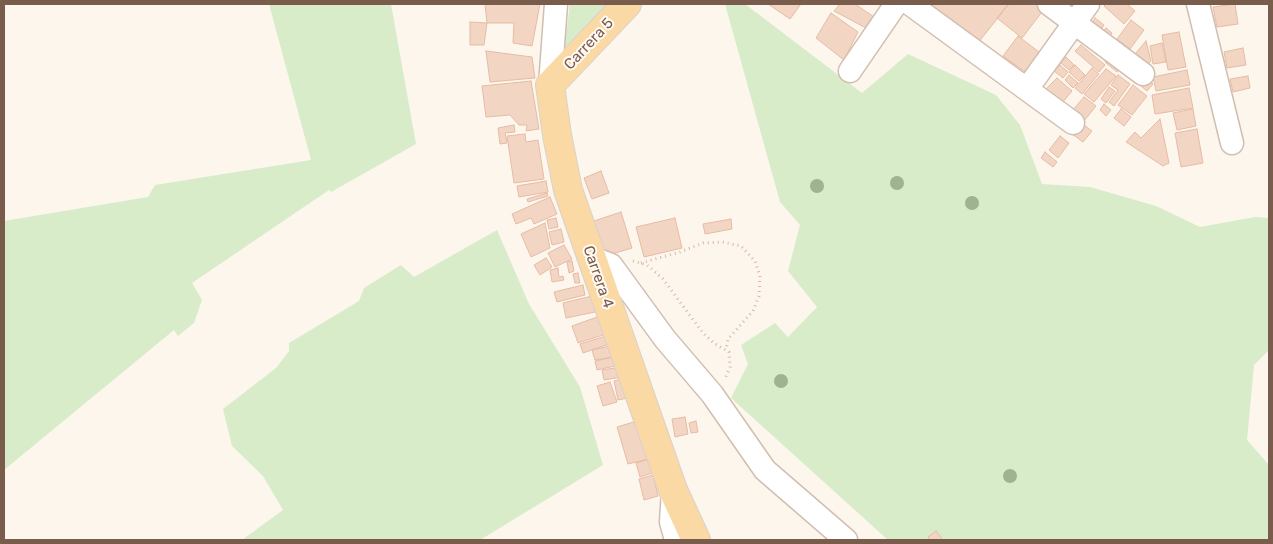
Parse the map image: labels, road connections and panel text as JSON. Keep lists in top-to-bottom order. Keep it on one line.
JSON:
{"streets":{"main road":["Carrera 5","Carrera 4"]},"crossings":[["Carrera 5","Carrera 4"]]}
